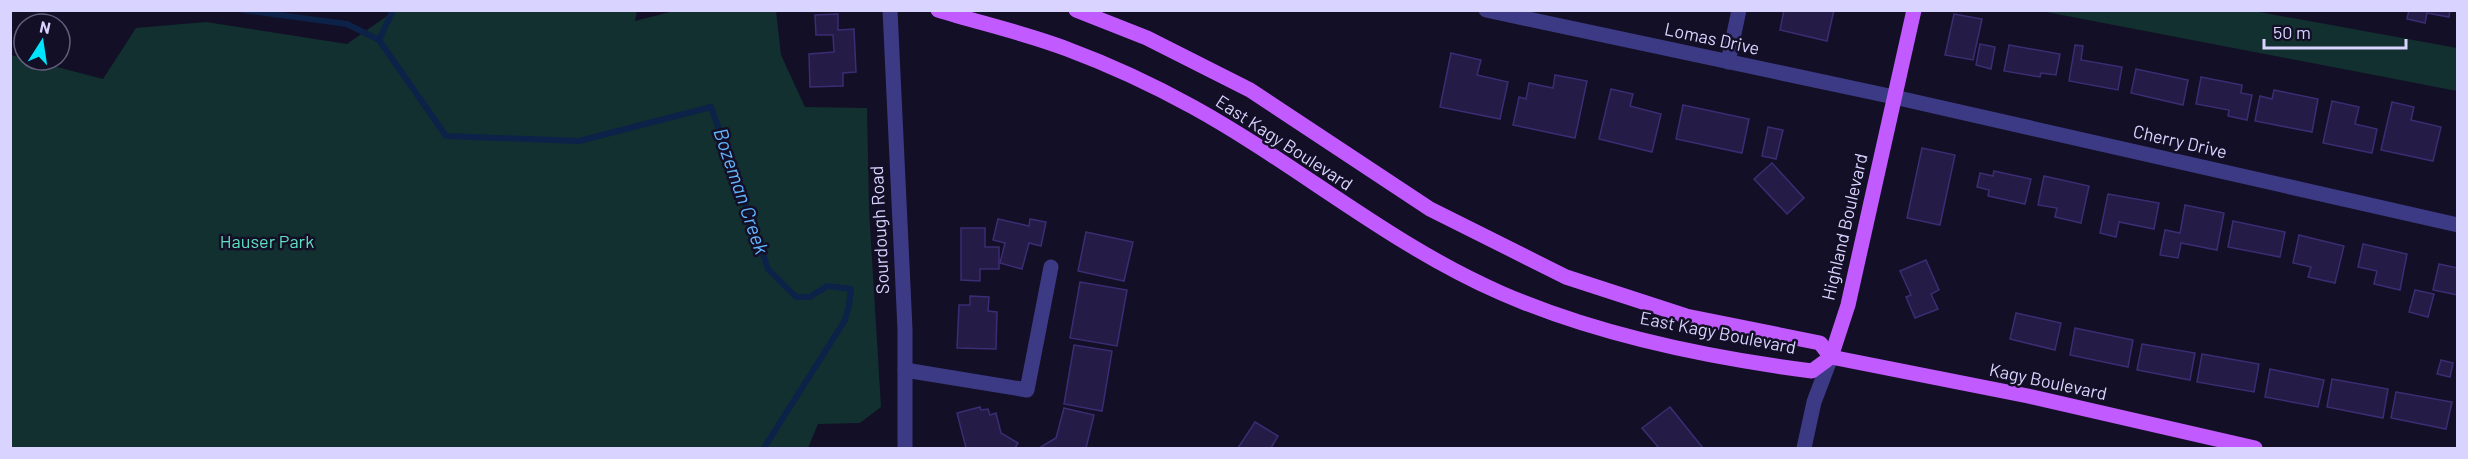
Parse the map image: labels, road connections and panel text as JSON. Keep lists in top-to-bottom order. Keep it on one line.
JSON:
{"streets":{"main road":["East Kagy Boulevard","Highland Boulevard","Kagy Boulevard"],"street":["Lomas Drive","Cherry Drive","Sourdough Road"]},"crossings":[["Lomas Drive","Cherry Drive"],["Lomas Drive","Highland Boulevard"],["Cherry Drive","Highland Boulevard"],["East Kagy Boulevard","Highland Boulevard"],["East Kagy Boulevard","Kagy Boulevard"],["Highland Boulevard","Kagy Boulevard"]],"water":["Bozeman Creek"],"parks":["Hauser Park"],"scale_bar":"50 m","north":"top"}
